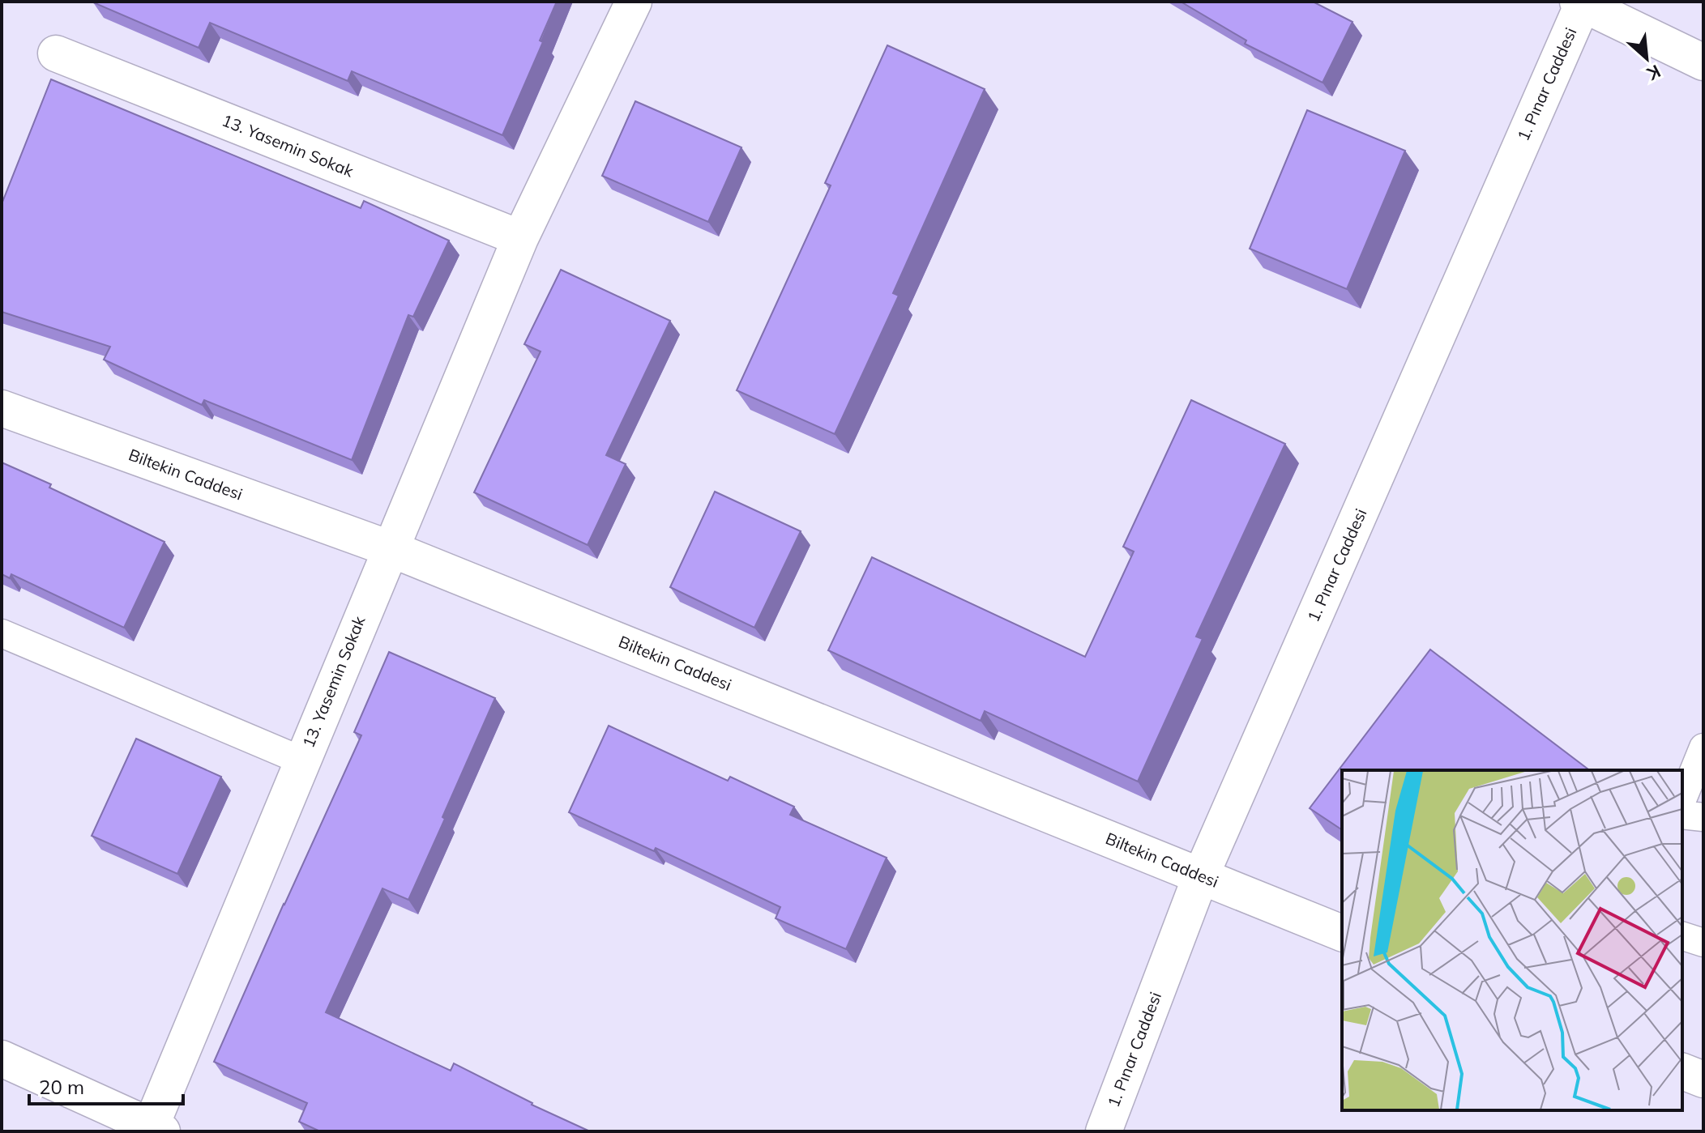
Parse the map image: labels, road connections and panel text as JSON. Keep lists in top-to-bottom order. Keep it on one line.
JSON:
{"streets":{"street":["1. Pınar Caddesi","13. Yasemin Sokak","Biltekin Caddesi"]},"crossings":[["1. Pınar Caddesi","Biltekin Caddesi"],["13. Yasemin Sokak","Biltekin Caddesi"]],"scale_bar":"20 m","north":"bottom right"}
